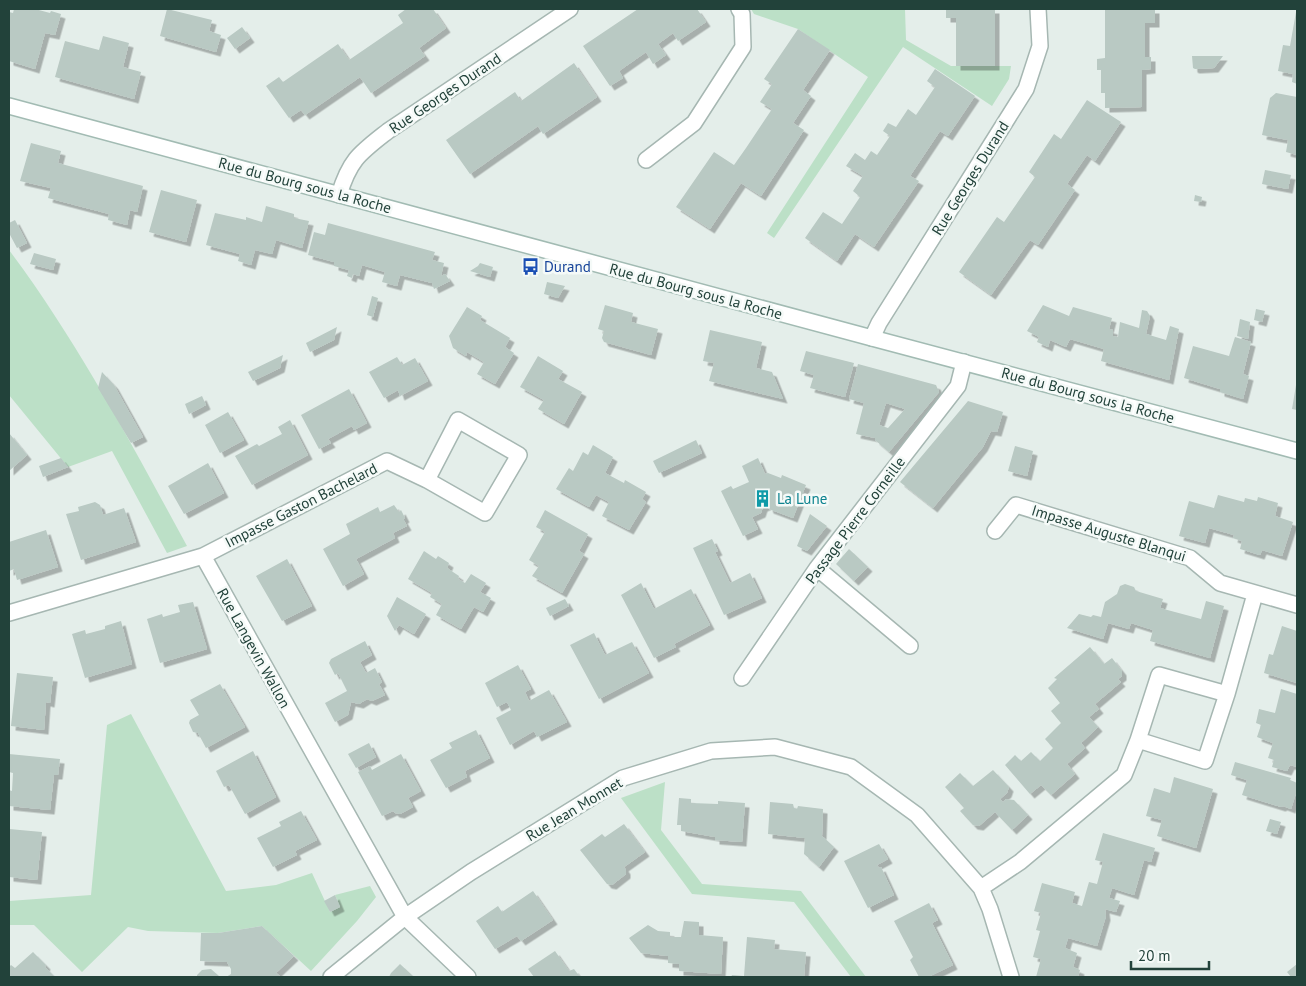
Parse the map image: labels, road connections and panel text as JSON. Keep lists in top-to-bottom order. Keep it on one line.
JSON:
{"streets":{"street":["Rue Georges Durand","Rue du Bourg sous la Roche","Impasse Gaston Bachelard","Passage Pierre Corneille","Impasse Auguste Blanqui","Rue Langevin Wallon","Rue Jean Monnet"]},"crossings":[["Rue Georges Durand","Rue du Bourg sous la Roche"],["Rue du Bourg sous la Roche","Passage Pierre Corneille"],["Impasse Gaston Bachelard","Rue Langevin Wallon"],["Rue Langevin Wallon","Rue Jean Monnet"]],"places":{"bus stop":["Durand"],"building":["La Lune"]},"scale_bar":"20 m"}
